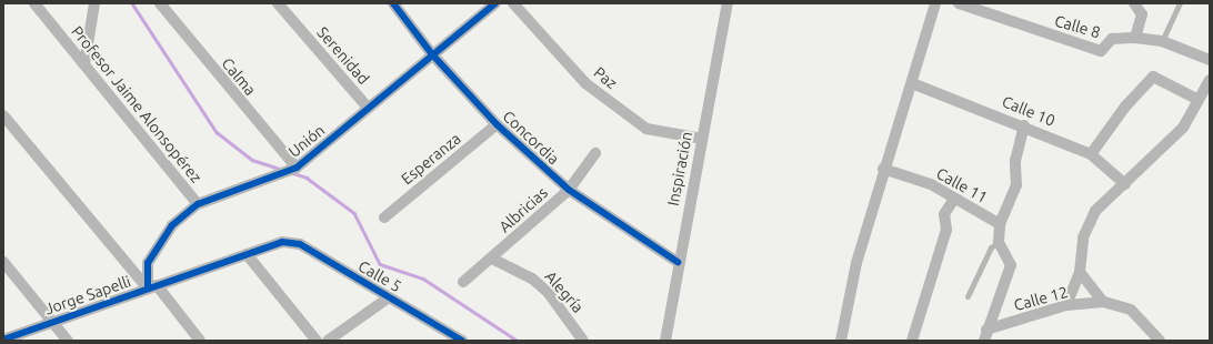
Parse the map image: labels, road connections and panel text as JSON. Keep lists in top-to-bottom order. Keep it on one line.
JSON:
{"streets":{"street":["Calle 8","Serenidad","Calma","Paz","Profesor Jaime Alonsopérez","Calle 10","Concordia","Unión","Esperanza","Inspiración","Calle 11","Albricias","Calle 5","Alegría","Jorge Sapelli","Calle 12"]},"crossings":[["Serenidad","Unión"],["Calma","Unión"],["Paz","Inspiración"],["Profesor Jaime Alonsopérez","Unión"],["Concordia","Unión"],["Concordia","Esperanza"],["Concordia","Inspiración"],["Concordia","Albricias"],["Unión","Jorge Sapelli"],["Albricias","Alegría"],["Calle 5","Jorge Sapelli"]]}
